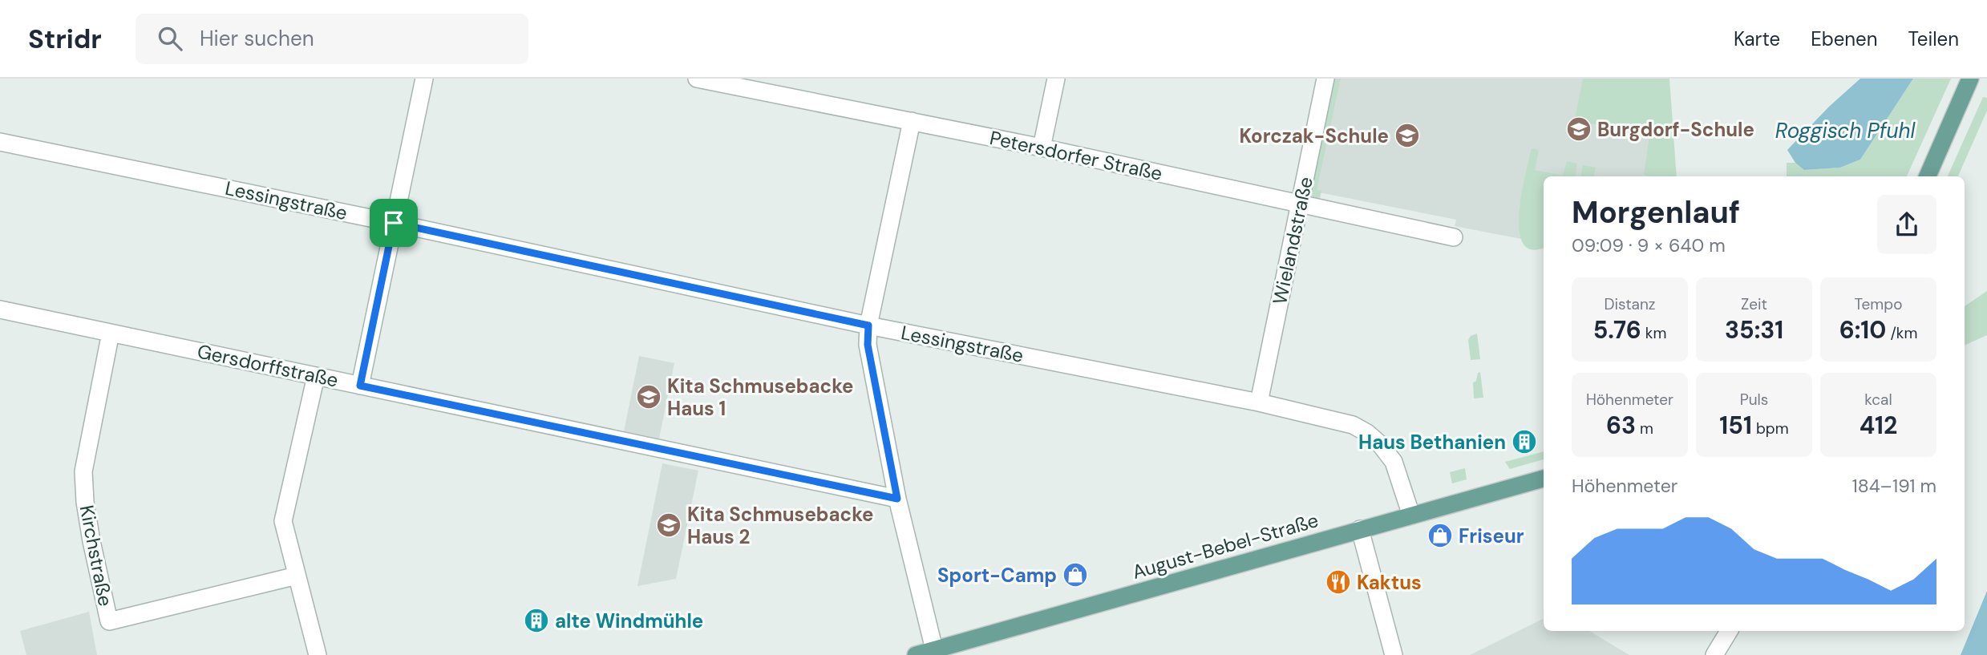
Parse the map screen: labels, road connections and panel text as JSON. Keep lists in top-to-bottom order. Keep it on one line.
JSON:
{"streets":{"main road":["August-Bebel-Straße"],"street":["Petersdorfer Straße","Lessingstraße","Wielandstraße","Gersdorffstraße","Kirchstraße"]},"crossings":[["Petersdorfer Straße","Wielandstraße"],["Lessingstraße","Wielandstraße"],["Lessingstraße","August-Bebel-Straße"],["Gersdorffstraße","Kirchstraße"]],"water":["Roggisch Pfuhl"],"places":{"school or university":["Burgdorf-Schule","Korczak-Schule","Kita Schmusebacke Haus 1","Kita Schmusebacke Haus 2"],"building":["Haus Bethanien","alte Windmühle"],"shop":["Friseur","Sport-Camp"],"restaurant":["Kaktus"]},"page":{"header":"Stridr","search":"Hier suchen","nav":["Karte","Ebenen","Teilen"],"heading":["Morgenlauf","09:09 · 9 × 640 m"],"stats":[["Distanz","5.76 km"],["Zeit","35:31"],["Tempo","6:10 /km"],["Höhenmeter","63 m"],["Puls","151 bpm"],["kcal","412"]],"chart":["Höhenmeter","184–191 m"]}}
